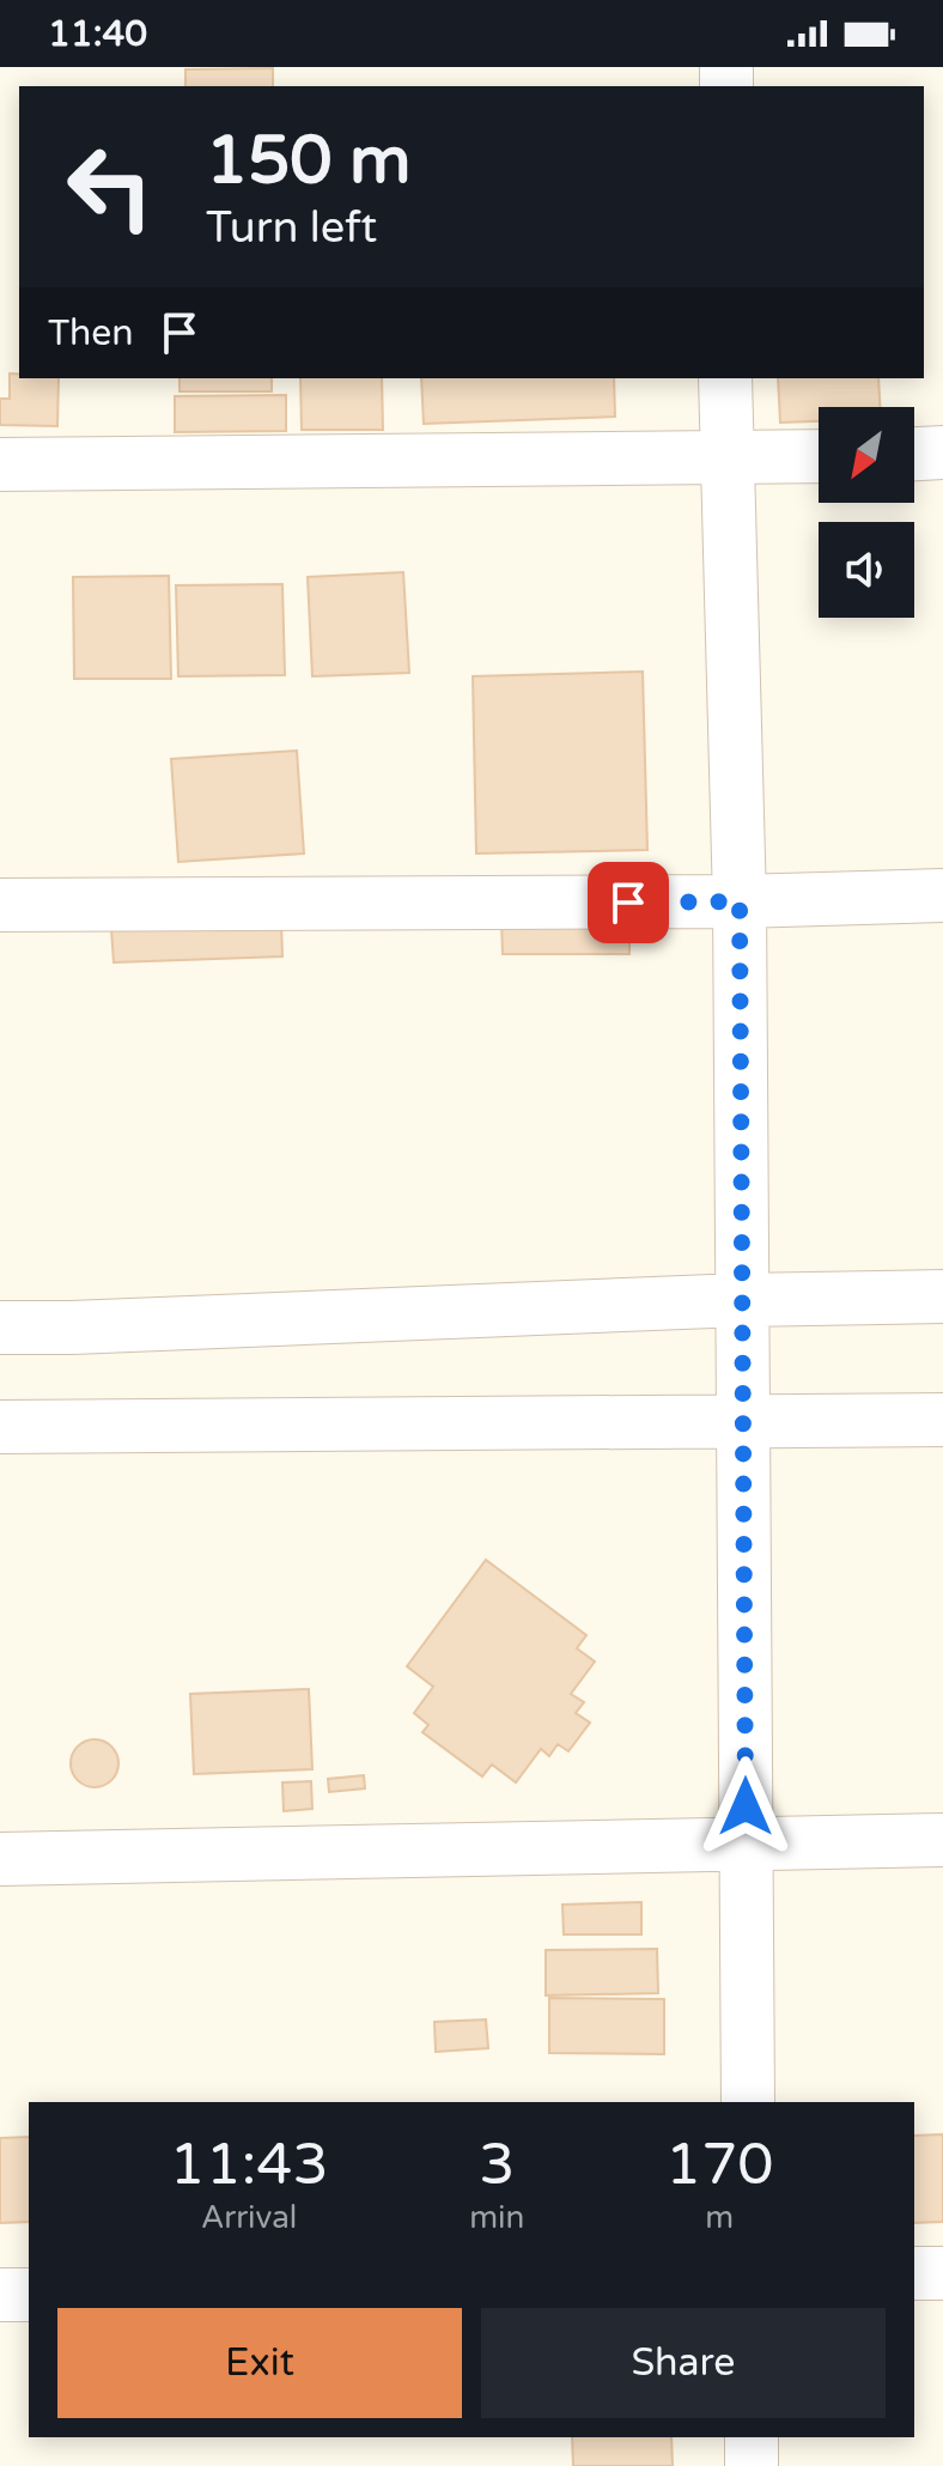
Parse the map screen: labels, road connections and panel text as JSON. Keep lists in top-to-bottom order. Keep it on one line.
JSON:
{"north":"bottom left","page":{"status":"11:40","turn":["150 m","Turn left"],"then":"Then","eta":["11:43","Arrival","3","min","170","m"],"buttons":["Exit","Share"]}}
